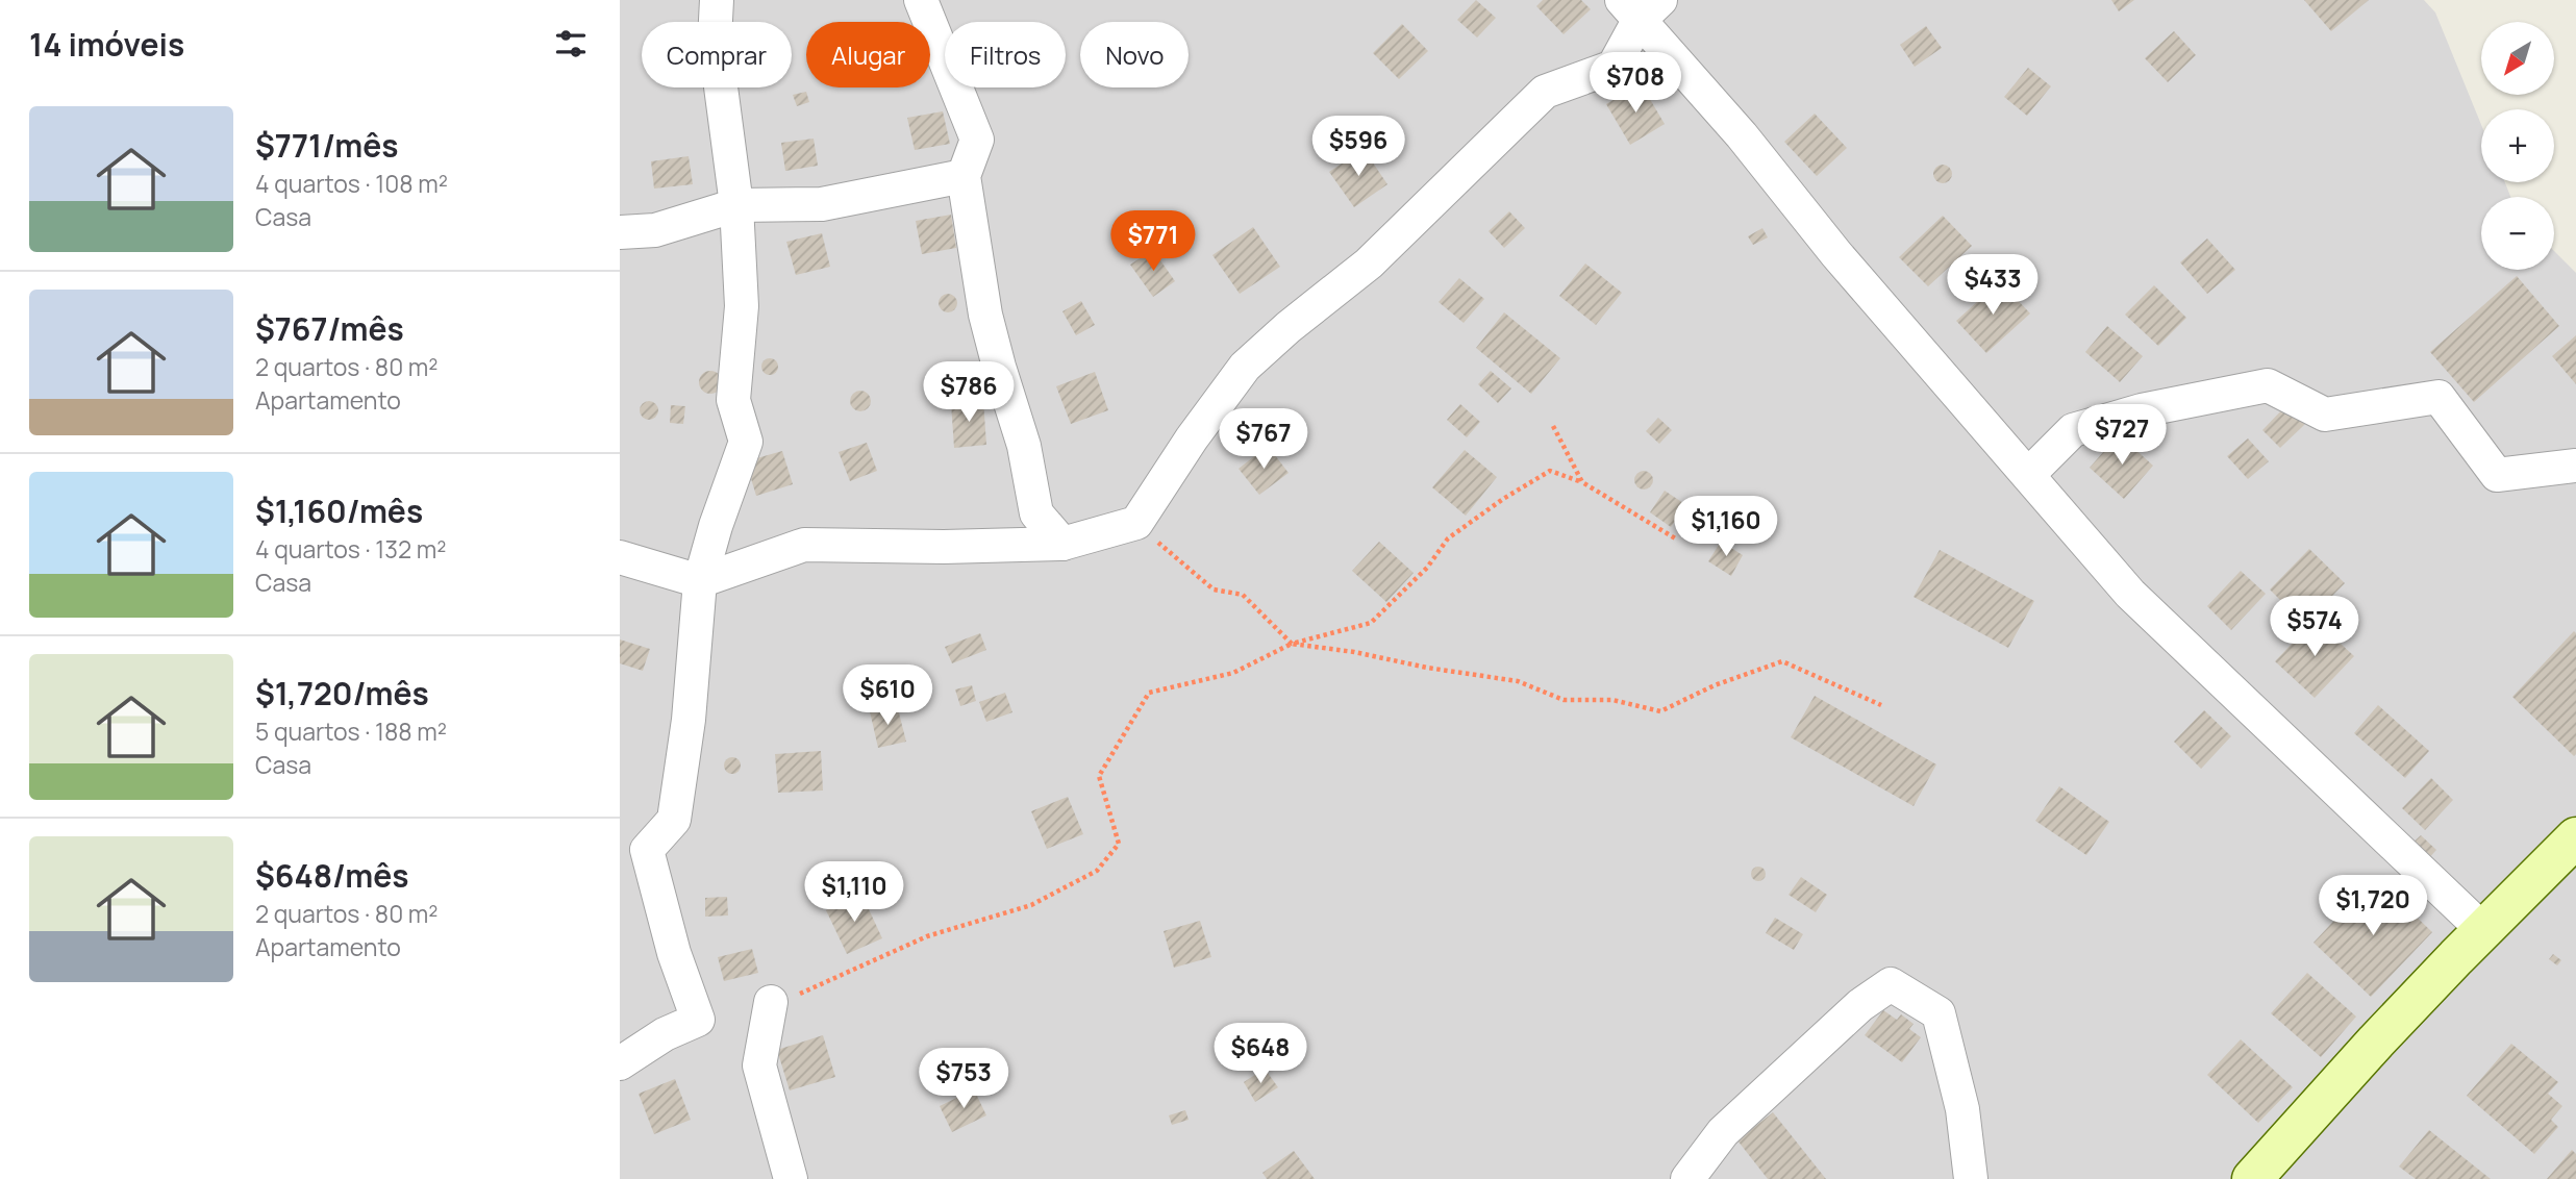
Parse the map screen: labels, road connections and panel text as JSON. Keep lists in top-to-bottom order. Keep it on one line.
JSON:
{"north":"bottom left","page":{"heading":"14 imóveis","map_buttons":["+","−"],"chip":["Comprar","Alugar","Filtros","Novo"],"price":["$708","$596","$771","$433","$786","$727","$767","$1,160","$574","$610","$1,110","$1,720","$648","$753"],"list":[{"name":"$771/mês","note":"4 quartos · 108 m² · Casa"},{"name":"$767/mês","note":"2 quartos · 80 m² · Apartamento"},{"name":"$1,160/mês","note":"4 quartos · 132 m² · Casa"},{"name":"$1,720/mês","note":"5 quartos · 188 m² · Casa"},{"name":"$648/mês","note":"2 quartos · 80 m² · Apartamento"}]}}
